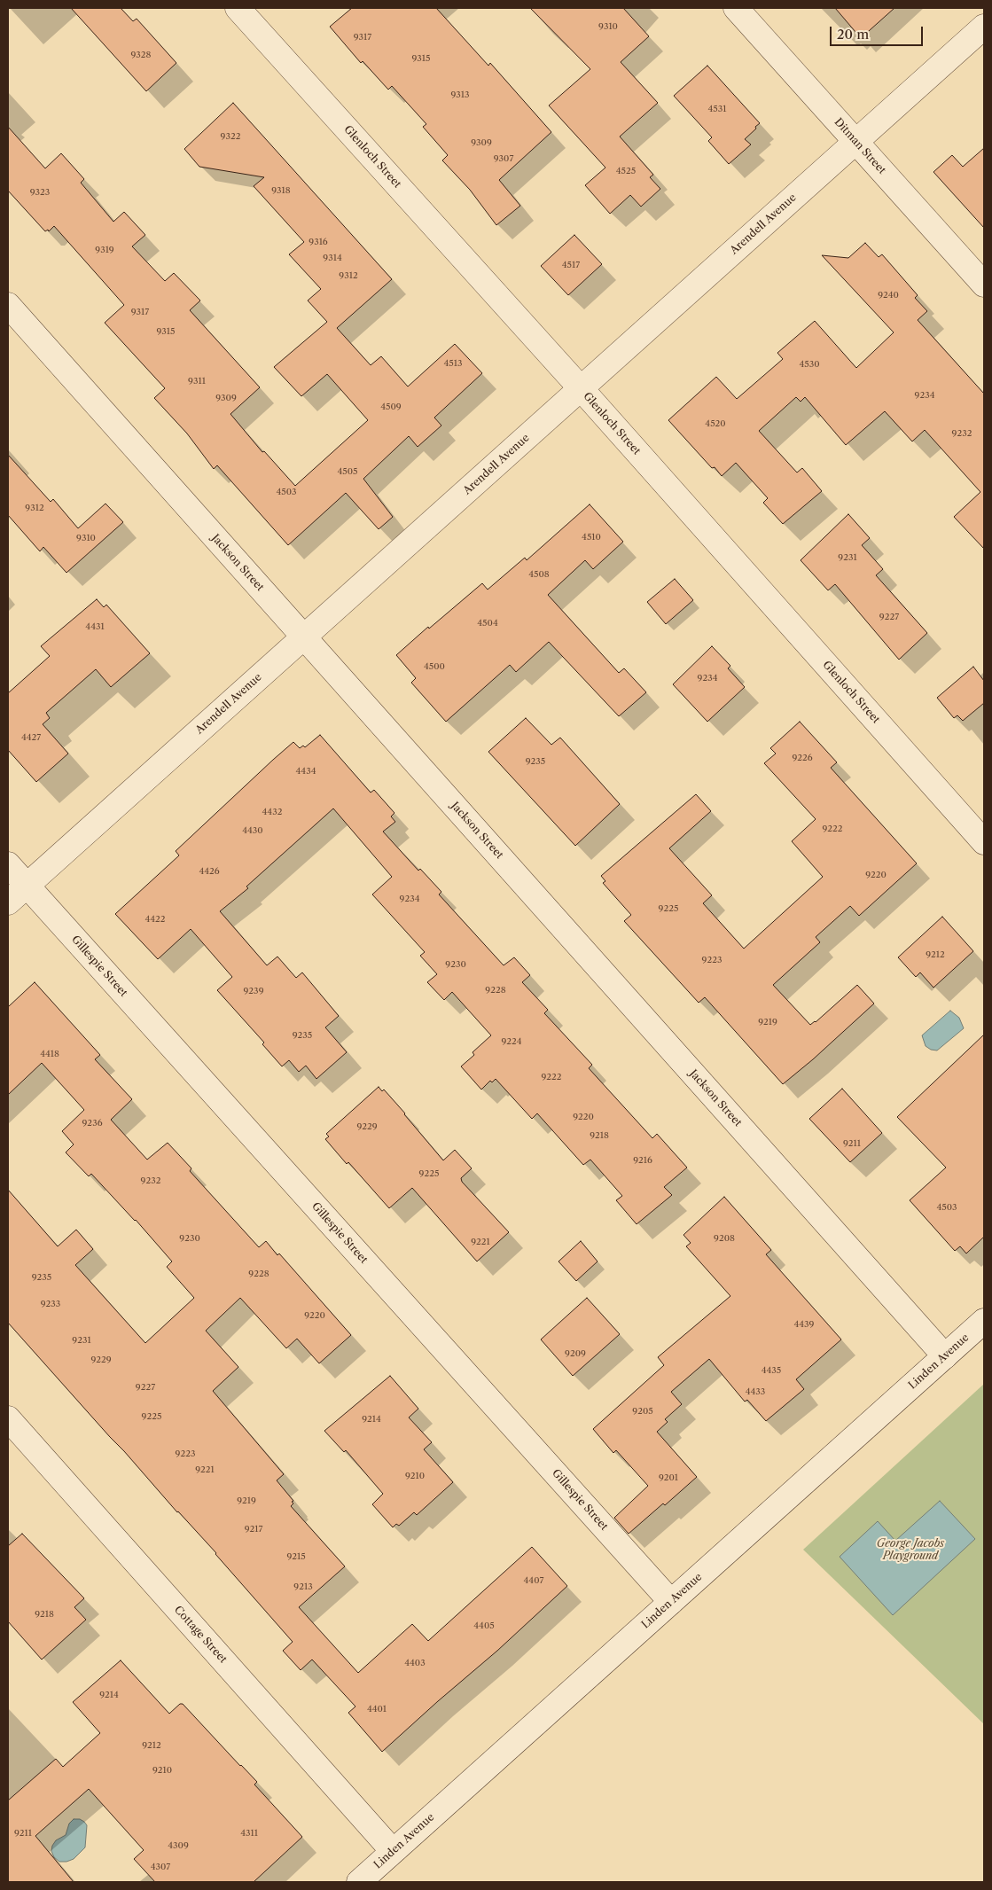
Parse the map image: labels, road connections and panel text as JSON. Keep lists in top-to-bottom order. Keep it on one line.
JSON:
{"streets":{"street":["Ditman Street","Glenloch Street","Arendell Avenue","Jackson Street","Gillespie Street","Linden Avenue","Cottage Street"]},"crossings":[["Ditman Street","Arendell Avenue"],["Glenloch Street","Arendell Avenue"],["Arendell Avenue","Jackson Street"],["Arendell Avenue","Gillespie Street"],["Jackson Street","Linden Avenue"],["Gillespie Street","Linden Avenue"],["Linden Avenue","Cottage Street"]],"parks":["George Jacobs Playground"],"house_numbers":["9310","9317","9328","9315","9313","4531","9322","9309","9307","4525","9318","9323","9316","9319","9314","4517","9312","9240","9317","9315","4513","4530","9311","9234","9309","4509","4520","9232","4505","4503","9312","4510","9310","9231","4508","9227","4504","4431","4500","9234","4427","9226","9235","4434","4432","9222","4430","4426","9220","9234","9225","4422","9212","9223","9230","9228","9239","9219","9235","9224","4418","9222","9220","9236","9229","9218","9211","9216","9225","9232","4503","9230","9208","9221","9228","9235","9233","9220","4439","9231","9209","9229","4435","9227","4433","9205","9225","9214","9223","9221","9210","9201","9219","9217","9215","4407","9213","9218","4405","4403","9214","4401","9212","9210","9211","4311","4309","4307"],"scale_bar":"20 m"}
